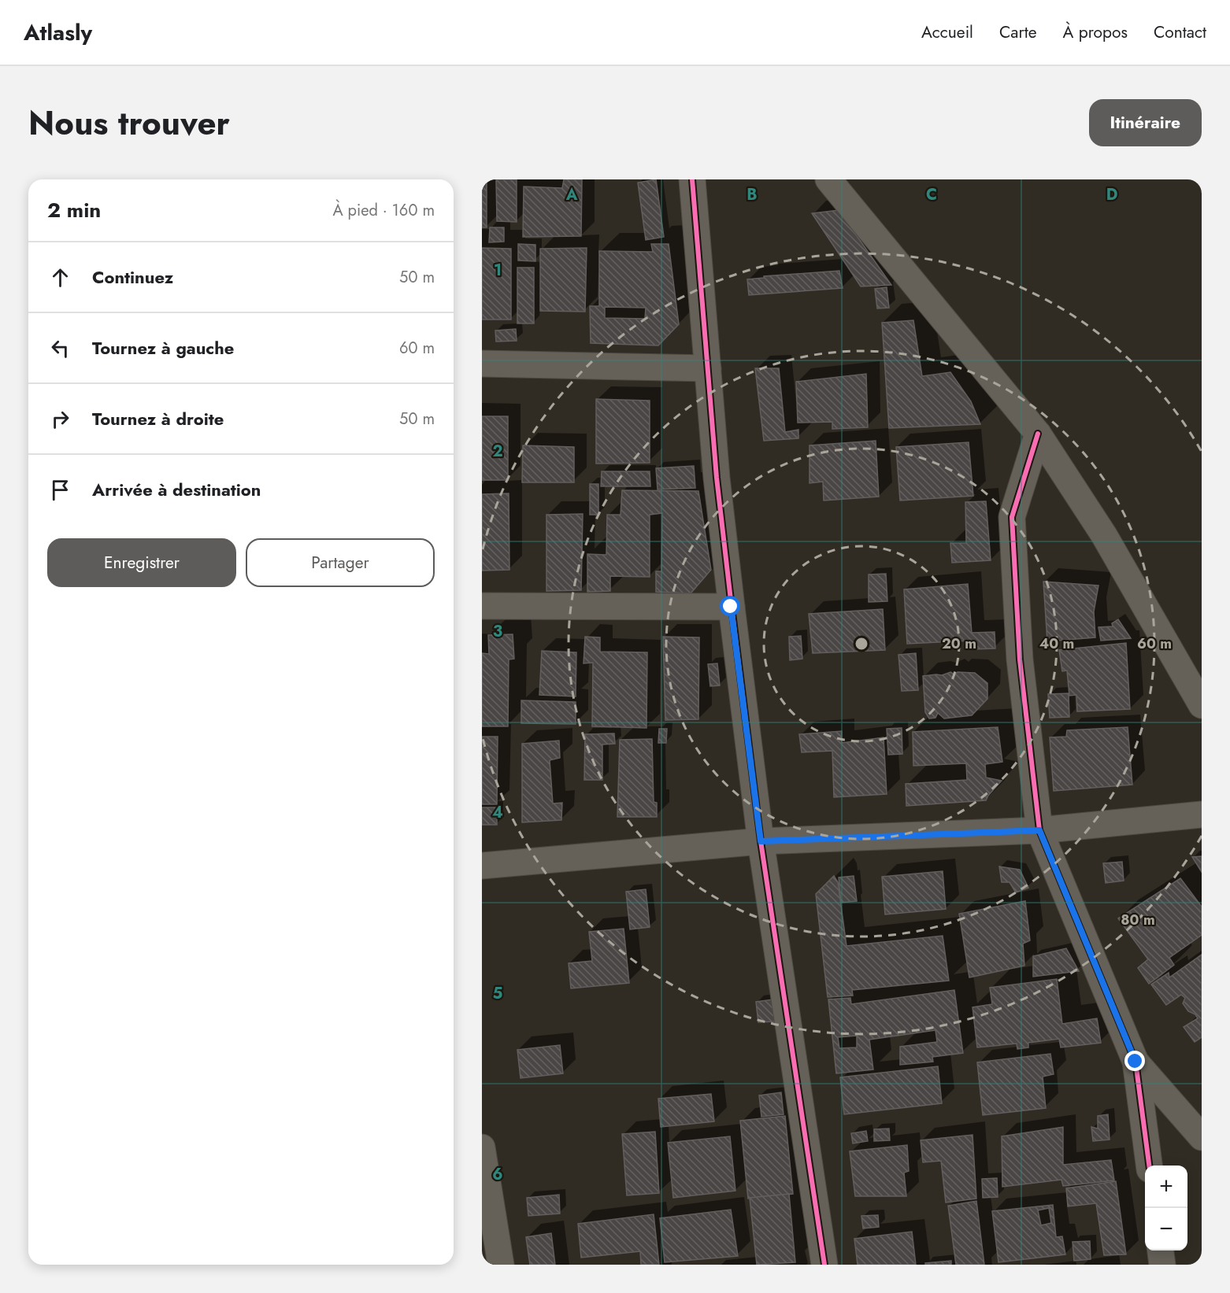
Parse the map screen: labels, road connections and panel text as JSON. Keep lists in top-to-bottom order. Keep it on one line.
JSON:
{"page":{"header":"Atlasly","nav":["Accueil","Carte","À propos","Contact"],"title":"Nous trouver","buttons":["Itinéraire",["Enregistrer","Partager"]],"heading":["2 min","À pied · 160 m"],"list":[["Continuez","50 m"],["Tournez à gauche","60 m"],["Tournez à droite","50 m"],"Arrivée à destination"],"map_buttons":["+","−"]},"grid":{"columns":["A","B","C","D"],"rows":["1","2","3","4","5","6"]},"rings":["20 m","40 m","60 m","80 m"]}
